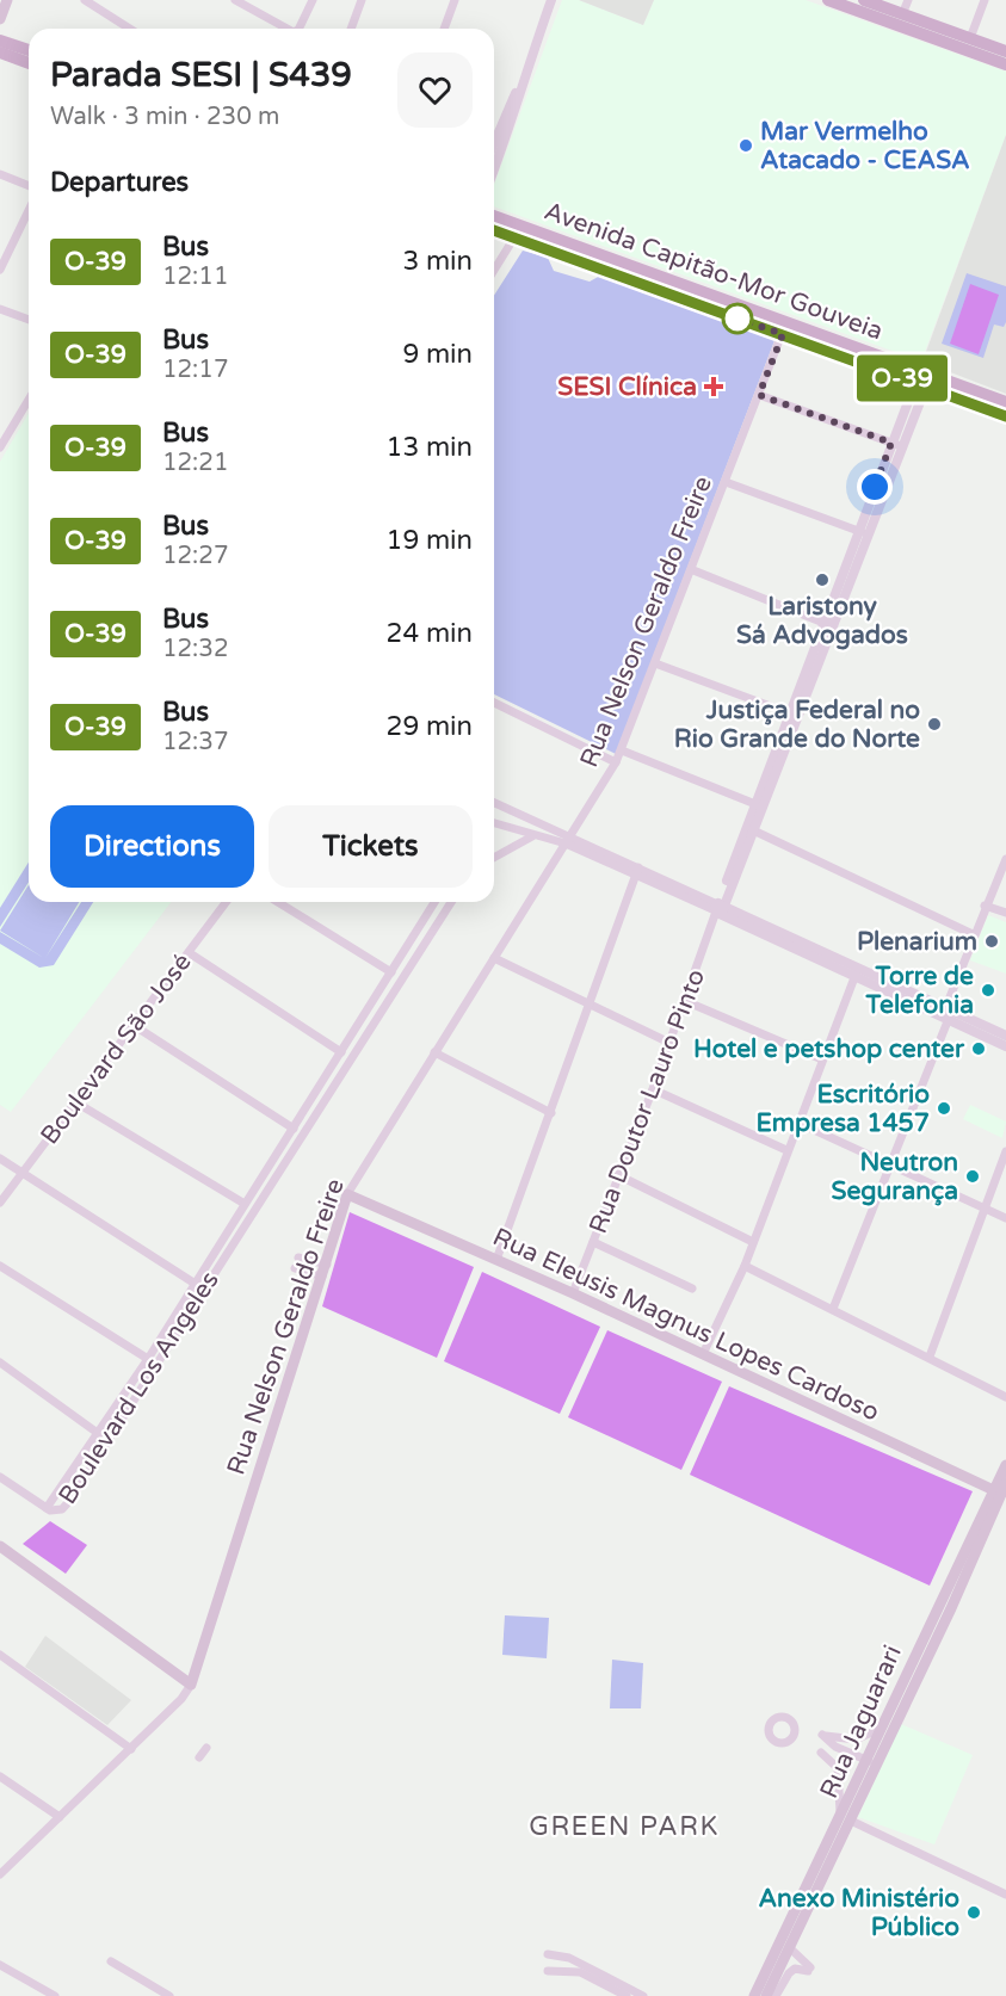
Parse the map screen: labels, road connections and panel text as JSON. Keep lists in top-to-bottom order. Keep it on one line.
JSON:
{"streets":{"main road":["Avenida Capitão-Mor Gouveia","Rua Nelson Geraldo Freire","Rua Eleusis Magnus Lopes Cardoso","Rua Jaguarari"],"street":["Boulevard São José","Rua Doutor Lauro Pinto","Boulevard Los Angeles"]},"crossings":[["Avenida Capitão-Mor Gouveia","Rua Nelson Geraldo Freire"],["Avenida Capitão-Mor Gouveia","Rua Doutor Lauro Pinto"],["Rua Nelson Geraldo Freire","Rua Eleusis Magnus Lopes Cardoso"],["Rua Doutor Lauro Pinto","Rua Eleusis Magnus Lopes Cardoso"],["Rua Eleusis Magnus Lopes Cardoso","Rua Jaguarari"]],"districts":["GREEN PARK"],"places":{"other":["Mar Vermelho Atacado - CEASA","Laristony Sá Advogados","Justiça Federal no Rio Grande do Norte","Plenarium","Torre de Telefonia","Hotel e petshop center","Escritório Empresa 1457","Neutron Segurança","Anexo Ministério Público"],"health":["SESI Clínica"]},"lines":["bus line O-39"],"page":{"on_map":"O-39","heading":[["Parada SESI | S439","Walk · 3 min · 230 m"],"Departures"],"list":[{"mark":"O-39","name":"Bus","note":"12:11","value":"3 min"},{"mark":"O-39","name":"Bus","note":"12:17","value":"9 min"},{"mark":"O-39","name":"Bus","note":"12:21","value":"13 min"},{"mark":"O-39","name":"Bus","note":"12:27","value":"19 min"},{"mark":"O-39","name":"Bus","note":"12:32","value":"24 min"},{"mark":"O-39","name":"Bus","note":"12:37","value":"29 min"}],"buttons":["Directions","Tickets"]}}
